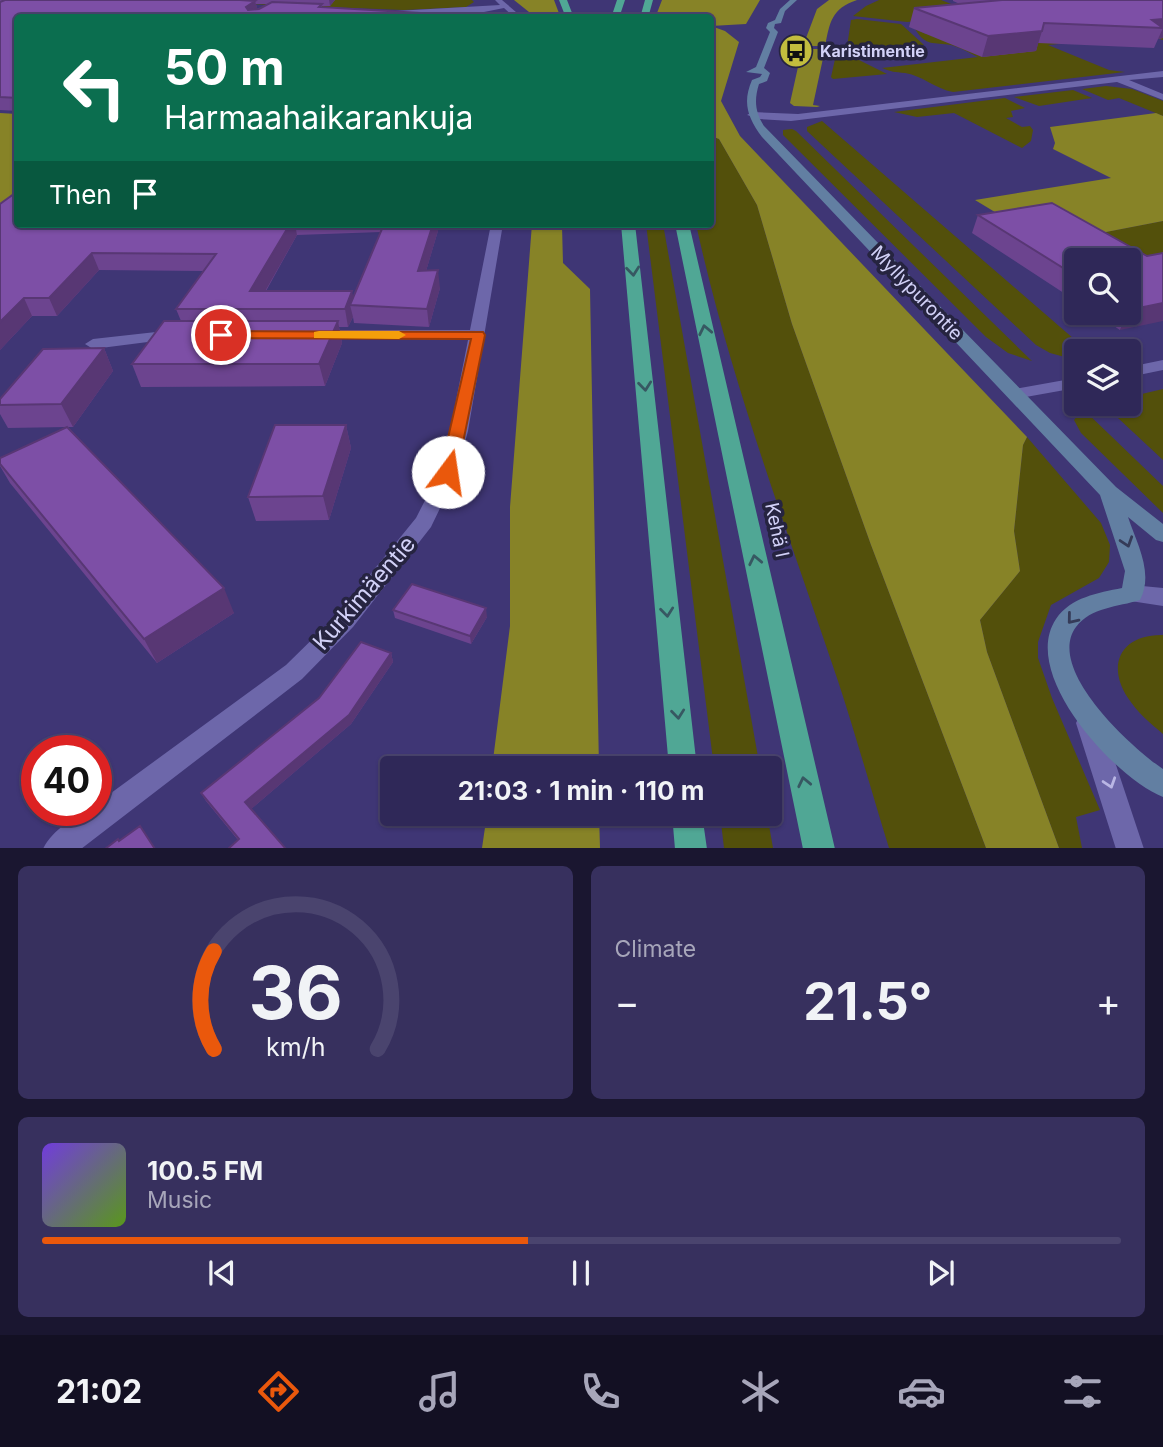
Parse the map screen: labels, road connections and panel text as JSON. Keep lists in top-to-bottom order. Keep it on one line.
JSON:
{"streets":{"highway":["Kehä I"],"main road":["Myllypurontie"],"street":["Kurkimäentie"]},"places":{"bus stop":["Karistimentie"]},"page":{"turn":["50 m","Harmaahaikarankuja"],"then":"Then","limit":"40","trip":"21:03 · 1 min · 110 m","tile":"Climate","heat":["−","21.5°","+"],"song":["100.5 FM","Music"],"tabs":"21:02","gauge":["36","km/h"]}}
